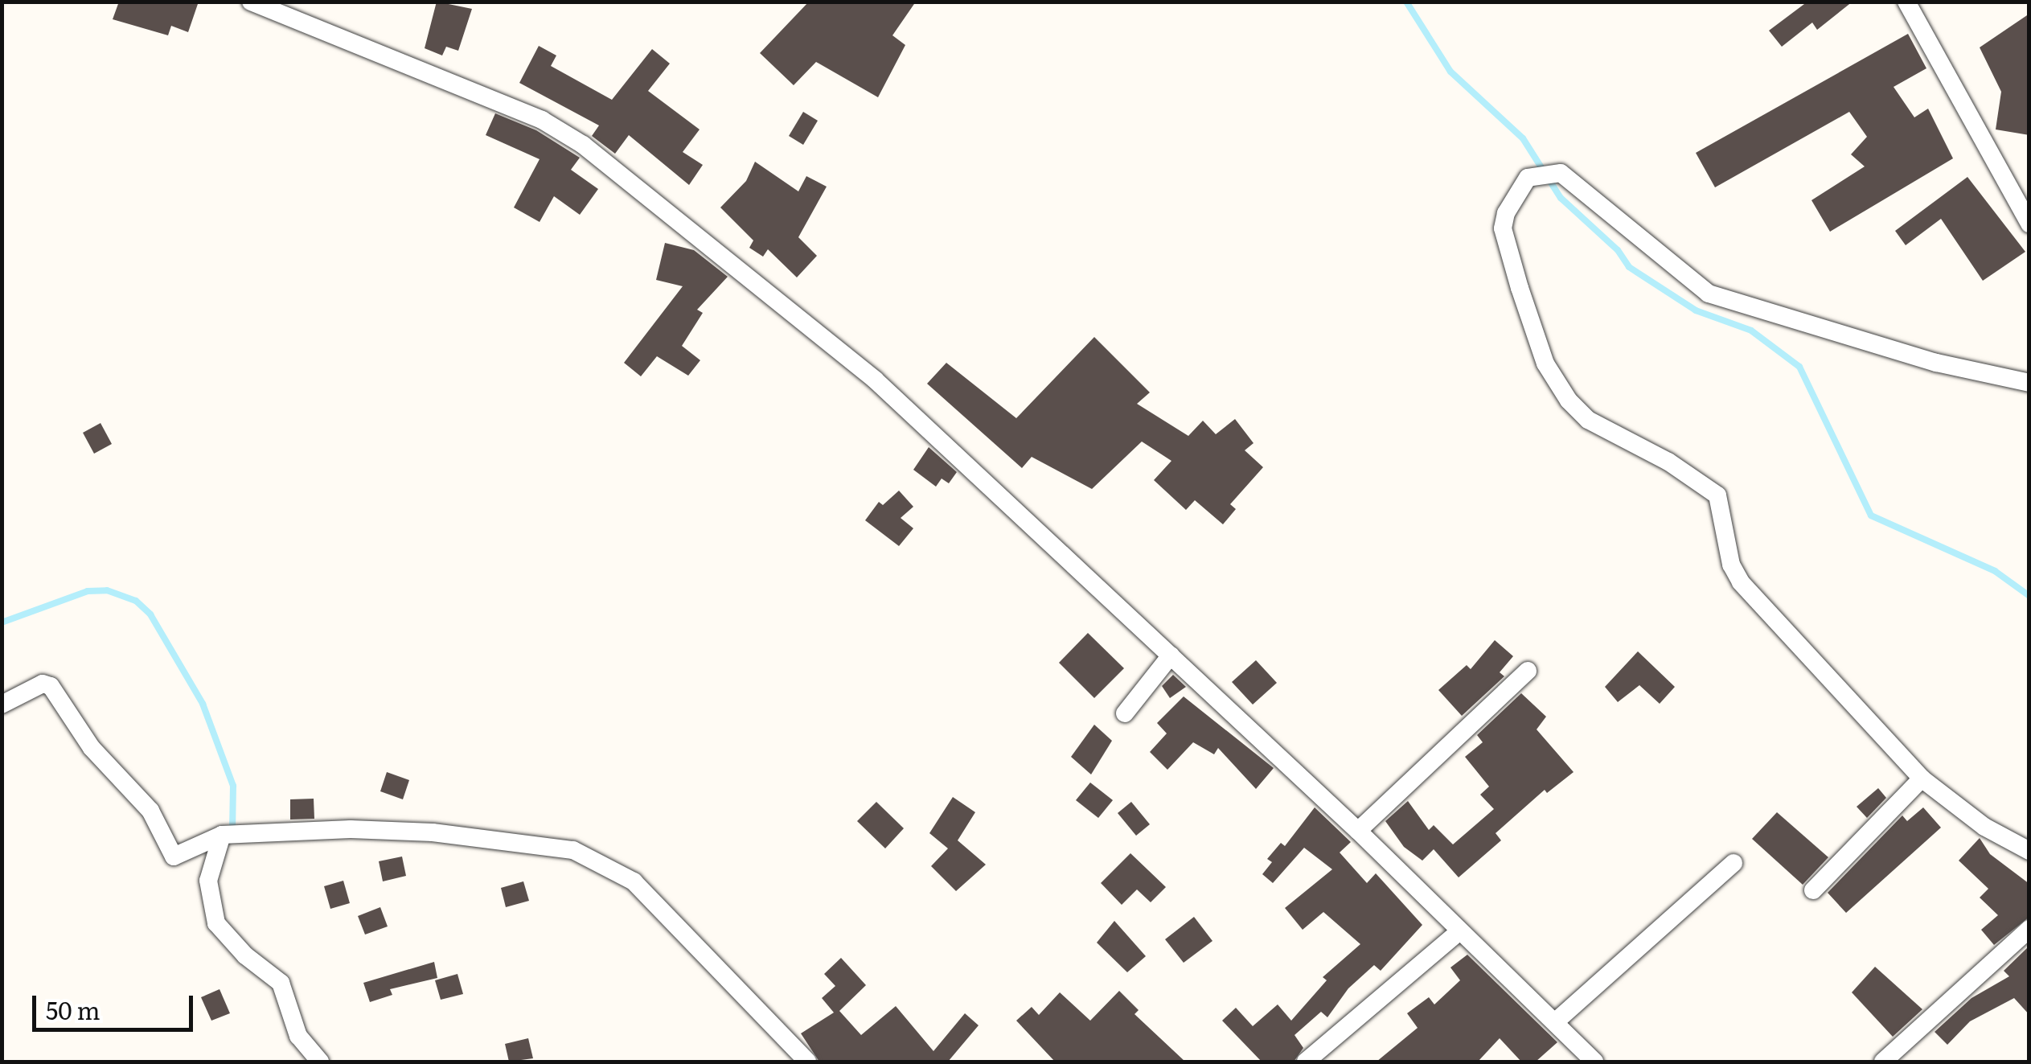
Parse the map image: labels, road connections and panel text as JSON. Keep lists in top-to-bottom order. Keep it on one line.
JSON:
{"scale_bar":"50 m"}
